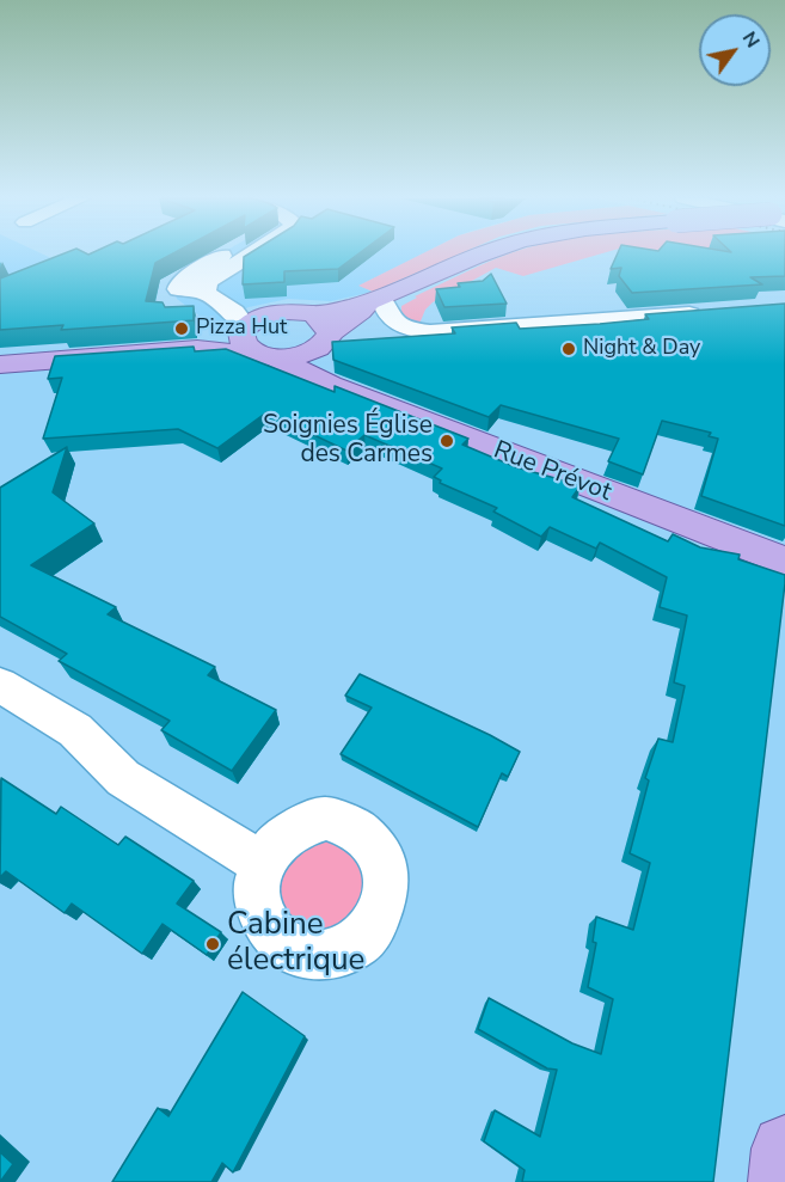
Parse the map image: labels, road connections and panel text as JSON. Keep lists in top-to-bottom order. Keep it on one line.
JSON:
{"streets":{"main road":["Rue Prévot"]},"places":["Pizza Hut","Night & Day","Soignies Église des Carmes","Cabine électrique"],"north":"top right"}
